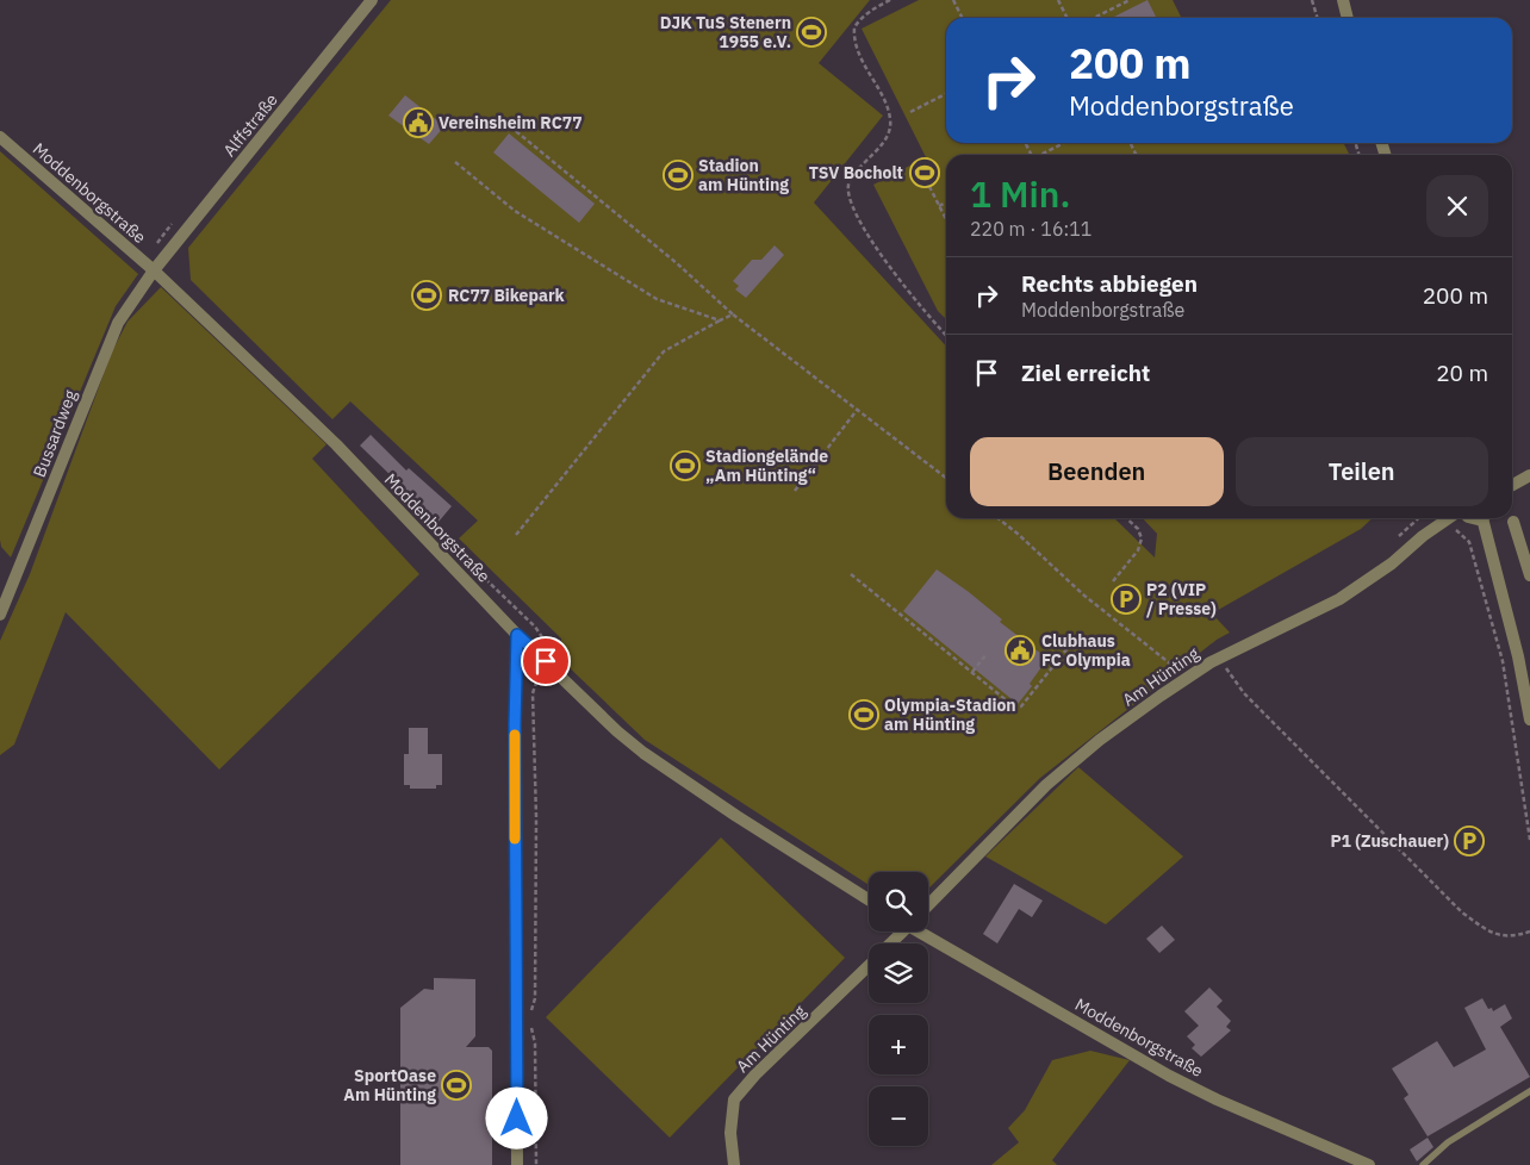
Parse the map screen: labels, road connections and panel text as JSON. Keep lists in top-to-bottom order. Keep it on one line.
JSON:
{"streets":{"street":["Alffstraße","Moddenborgstraße","Bussardweg","Am Hünting"]},"crossings":[["Alffstraße","Moddenborgstraße"],["Alffstraße","Bussardweg"],["Moddenborgstraße","Bussardweg"]],"places":{"sports":["DJK TuS Stenern 1955 e.V.","TSV Bocholt","Stadion am Hünting","RC77 Bikepark","Stadiongelände „Am Hünting“","Olympia-Stadion am Hünting","SportOase Am Hünting"],"public building":["Vereinsheim RC77","Clubhaus FC Olympia"],"parking":["P2 (VIP / Presse)","P1 (Zuschauer)"]},"page":{"turn":["200 m","Moddenborgstraße"],"heading":["1 Min.","220 m · 16:11"],"list":[{"name":"Rechts abbiegen","note":"Moddenborgstraße","value":"200 m"},{"name":"Ziel erreicht","value":"20 m"}],"buttons":["Beenden","Teilen"],"map_buttons":["+","−"]}}
